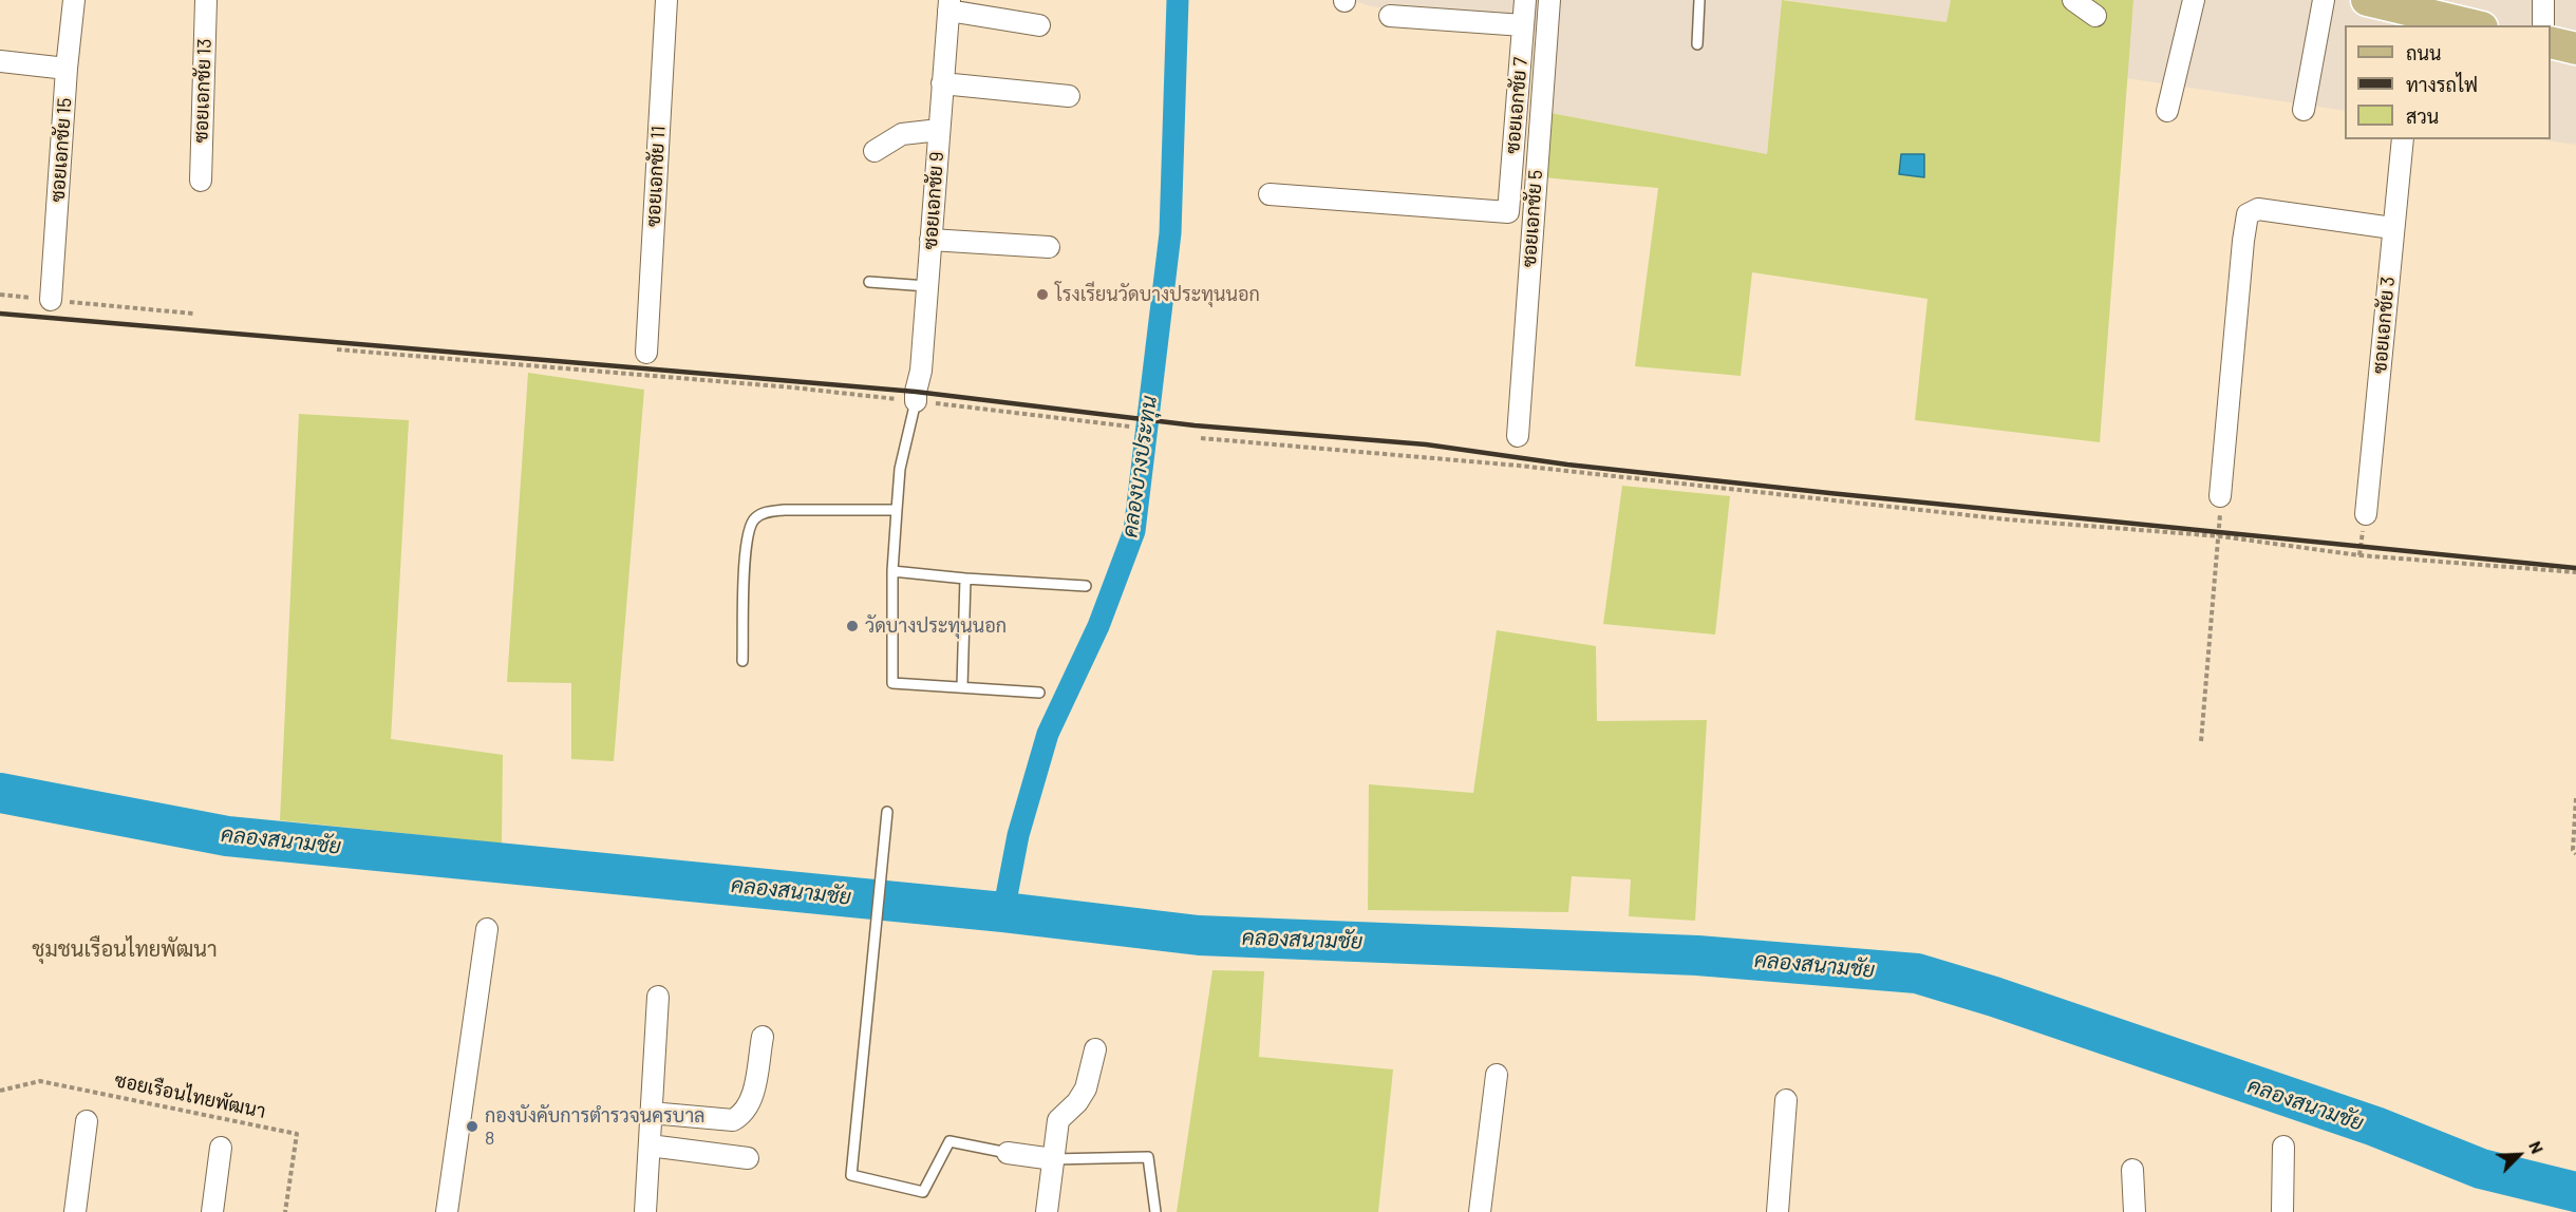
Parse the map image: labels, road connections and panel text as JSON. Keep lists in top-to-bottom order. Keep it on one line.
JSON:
{"streets":{"street":["ซอยเอกชัย 13","ซอยเอกชัย 7","ซอยเอกชัย 15","ซอยเอกชัย 11","ซอยเอกชัย 9","ซอยเอกชัย 5","ซอยเอกชัย 3"],"path":["ซอยเรือนไทยพัฒนา"]},"districts":["ชุมชนเรือนไทยพัฒนา"],"water":["คลองบางประทุน","คลองสนามชัย"],"places":["โรงเรียนวัดบางประทุนนอก","วัดบางประทุนนอก","กองบังคับการตำรวจนครบาล 8"],"legend":["ถนน","ทางรถไฟ","สวน"],"north":"top right"}
